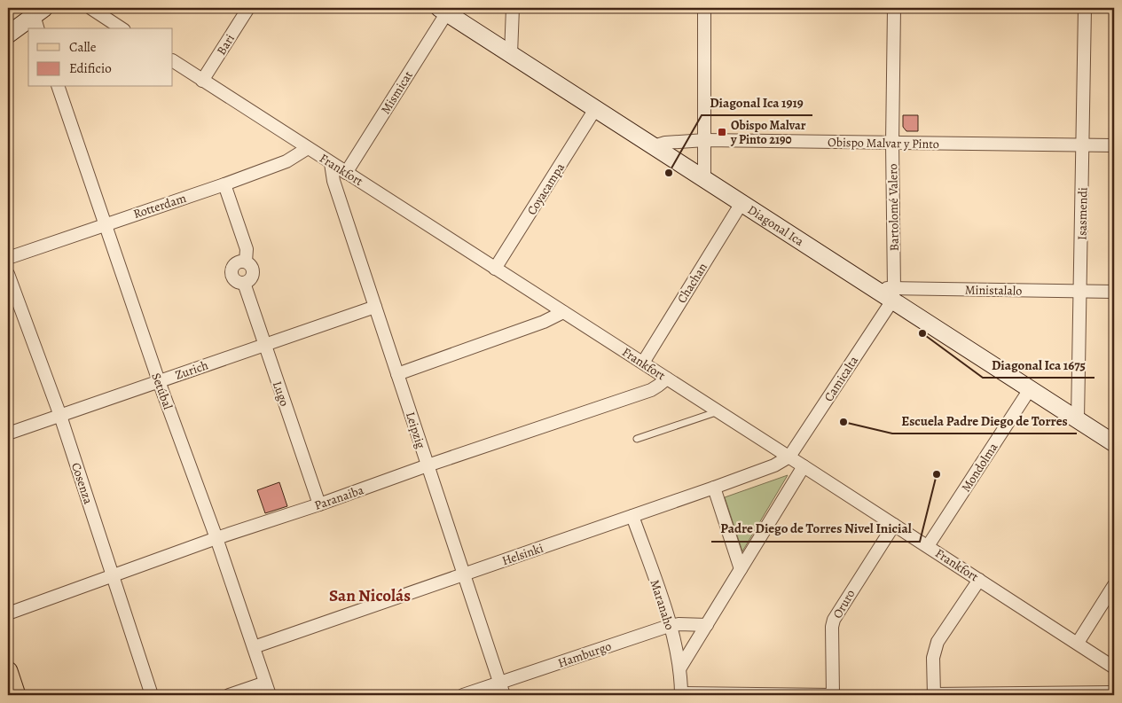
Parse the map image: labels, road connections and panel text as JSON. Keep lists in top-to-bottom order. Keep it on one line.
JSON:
{"streets":{"main road":["Diagonal Ica"],"street":["Bari","Mismicat","Obispo Malvar y Pinto","Frankfort","Coyacampa","Rotterdam","Bartolomé Valero","Isasmendi","Chachan","Ministalalo","Zurich","Camicalta","Setúbal","Lugo","Leipzig","Mondolma","Cosenza","Paranaiba","Helsinki","Oruro","Maranaho","Hamburgo"]},"crossings":[["Bari","Frankfort"],["Mismicat","Frankfort"],["Mismicat","Diagonal Ica"],["Obispo Malvar y Pinto","Bartolomé Valero"],["Obispo Malvar y Pinto","Isasmendi"],["Obispo Malvar y Pinto","Diagonal Ica"],["Frankfort","Coyacampa"],["Frankfort","Rotterdam"],["Frankfort","Chachan"],["Frankfort","Camicalta"],["Frankfort","Leipzig"],["Frankfort","Mondolma"],["Frankfort","Paranaiba"],["Frankfort","Helsinki"],["Frankfort","Oruro"],["Coyacampa","Diagonal Ica"],["Rotterdam","Setúbal"],["Rotterdam","Lugo"],["Bartolomé Valero","Diagonal Ica"],["Bartolomé Valero","Ministalalo"],["Bartolomé Valero","Camicalta"],["Isasmendi","Diagonal Ica"],["Isasmendi","Ministalalo"],["Diagonal Ica","Chachan"],["Diagonal Ica","Ministalalo"],["Diagonal Ica","Camicalta"],["Diagonal Ica","Mondolma"],["Ministalalo","Camicalta"],["Zurich","Setúbal"],["Zurich","Lugo"],["Zurich","Leipzig"],["Zurich","Cosenza"],["Camicalta","Helsinki"],["Setúbal","Paranaiba"],["Setúbal","Helsinki"],["Lugo","Paranaiba"],["Leipzig","Paranaiba"],["Leipzig","Helsinki"],["Leipzig","Hamburgo"],["Cosenza","Paranaiba"],["Helsinki","Maranaho"],["Maranaho","Hamburgo"]],"districts":["San Nicolás"],"places":{"transit":["Obispo Malvar y Pinto 2190"],"other":["Diagonal Ica 1919","Diagonal Ica 1675","Escuela Padre Diego de Torres","Padre Diego de Torres Nivel Inicial"]},"legend":["Calle","Edificio"]}
